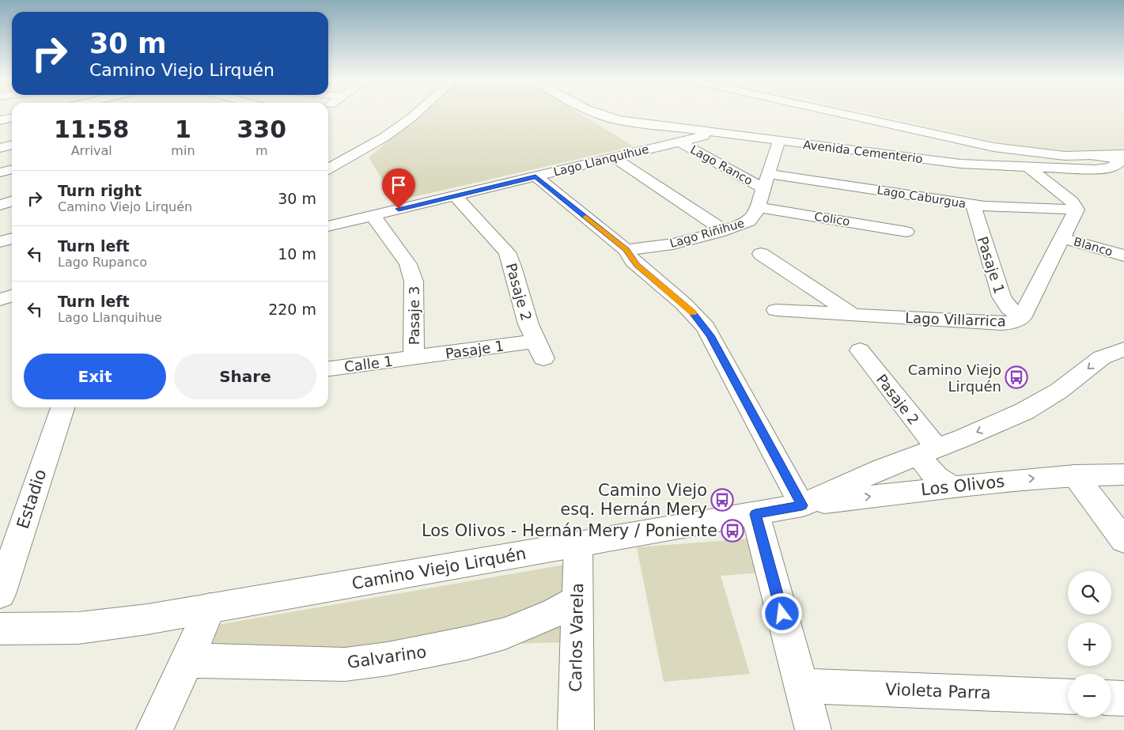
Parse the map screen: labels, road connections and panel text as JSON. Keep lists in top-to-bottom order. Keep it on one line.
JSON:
{"streets":{"street":["Avenida Cementerio","Lago Llanquihue","Lago Ranco","Lago Caburgua","Colico","Lago Riñihue","Blanco","Pasaje 1","Pasaje 2","Pasaje 3","Lago Villarrica","Calle 1","Los Olivos","Estadio","Camino Viejo Lirquén","Carlos Varela","Galvarino","Violeta Parra"]},"crossings":[["Avenida Cementerio","Lago Llanquihue"],["Avenida Cementerio","Lago Riñihue"],["Lago Llanquihue","Lago Ranco"],["Lago Llanquihue","Pasaje 2"],["Lago Llanquihue","Pasaje 3"],["Lago Ranco","Lago Caburgua"],["Lago Ranco","Lago Riñihue"],["Lago Caburgua","Lago Riñihue"],["Lago Caburgua","Pasaje 1"],["Lago Caburgua","Lago Villarrica"],["Colico","Lago Riñihue"],["Blanco","Lago Villarrica"],["Pasaje 1","Pasaje 2"],["Pasaje 1","Pasaje 3"],["Pasaje 1","Lago Villarrica"],["Pasaje 1","Calle 1"],["Pasaje 2","Los Olivos"],["Pasaje 2","Camino Viejo Lirquén"],["Pasaje 3","Calle 1"],["Los Olivos","Camino Viejo Lirquén"],["Camino Viejo Lirquén","Carlos Varela"],["Carlos Varela","Galvarino"]],"one_way":["Los Olivos"],"places":{"bus stop":["Camino Viejo Lirquén","Camino Viejo esq. Hernán Mery","Los Olivos - Hernán Mery / Poniente"]},"page":{"turn":["30 m","Camino Viejo Lirquén"],"eta":["11:58","Arrival","1","min","330","m"],"list":[{"name":"Turn right","note":"Camino Viejo Lirquén","value":"30 m"},{"name":"Turn left","note":"Lago Rupanco","value":"10 m"},{"name":"Turn left","note":"Lago Llanquihue","value":"220 m"}],"buttons":["Exit","Share"],"map_buttons":["+","−"]}}
